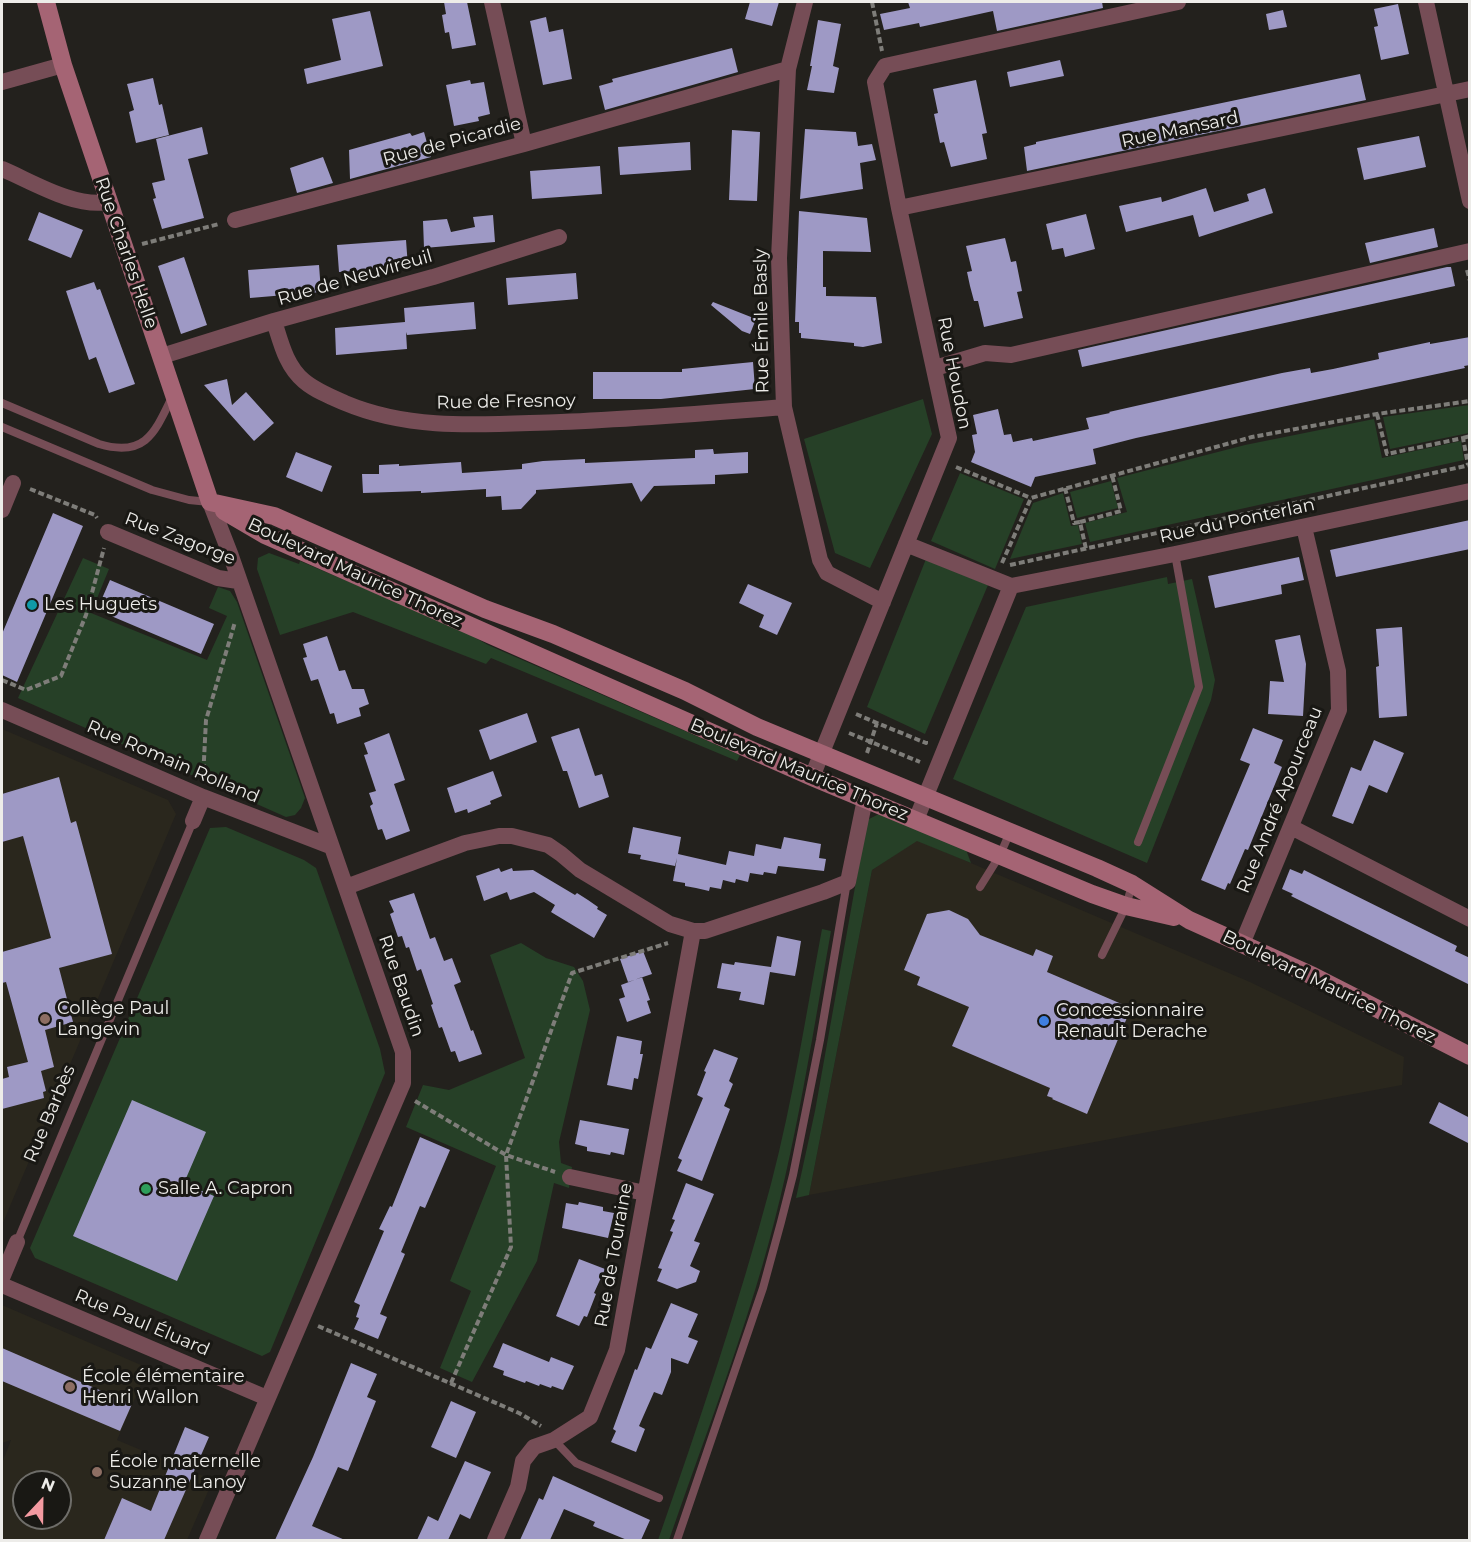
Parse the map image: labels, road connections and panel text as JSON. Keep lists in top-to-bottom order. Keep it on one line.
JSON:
{"streets":{"street":["Rue Mansard","Rue de Picardie","Rue Charles Helle","Rue de Neuvireuil","Rue Émile Basly","Rue Houdon","Rue de Fresnoy","Rue du Ponterlan","Rue Zagorge","Boulevard Maurice Thorez","Rue Romain Rolland","Rue André Apourceau","Rue Baudin","Rue Barbès","Rue de Touraine","Rue Paul Éluard"]},"crossings":[["Rue Mansard","Rue Houdon"],["Rue de Picardie","Rue Émile Basly"],["Rue Charles Helle","Rue de Neuvireuil"],["Rue Charles Helle","Boulevard Maurice Thorez"],["Rue Charles Helle","Rue Baudin"],["Rue de Neuvireuil","Rue de Fresnoy"],["Rue Émile Basly","Rue Houdon"],["Rue Émile Basly","Rue de Fresnoy"],["Rue Houdon","Boulevard Maurice Thorez"],["Rue du Ponterlan","Rue André Apourceau"],["Rue Zagorge","Rue Baudin"],["Boulevard Maurice Thorez","Rue André Apourceau"],["Boulevard Maurice Thorez","Rue Baudin"],["Rue Romain Rolland","Rue Baudin"],["Rue Romain Rolland","Rue Barbès"],["Rue Baudin","Rue Paul Éluard"]],"places":["Les Huguets","Collège Paul Langevin","Concessionnaire Renault Derache","Salle A. Capron","École élémentaire Henri Wallon","École maternelle Suzanne Lanoy"],"north":"top"}
